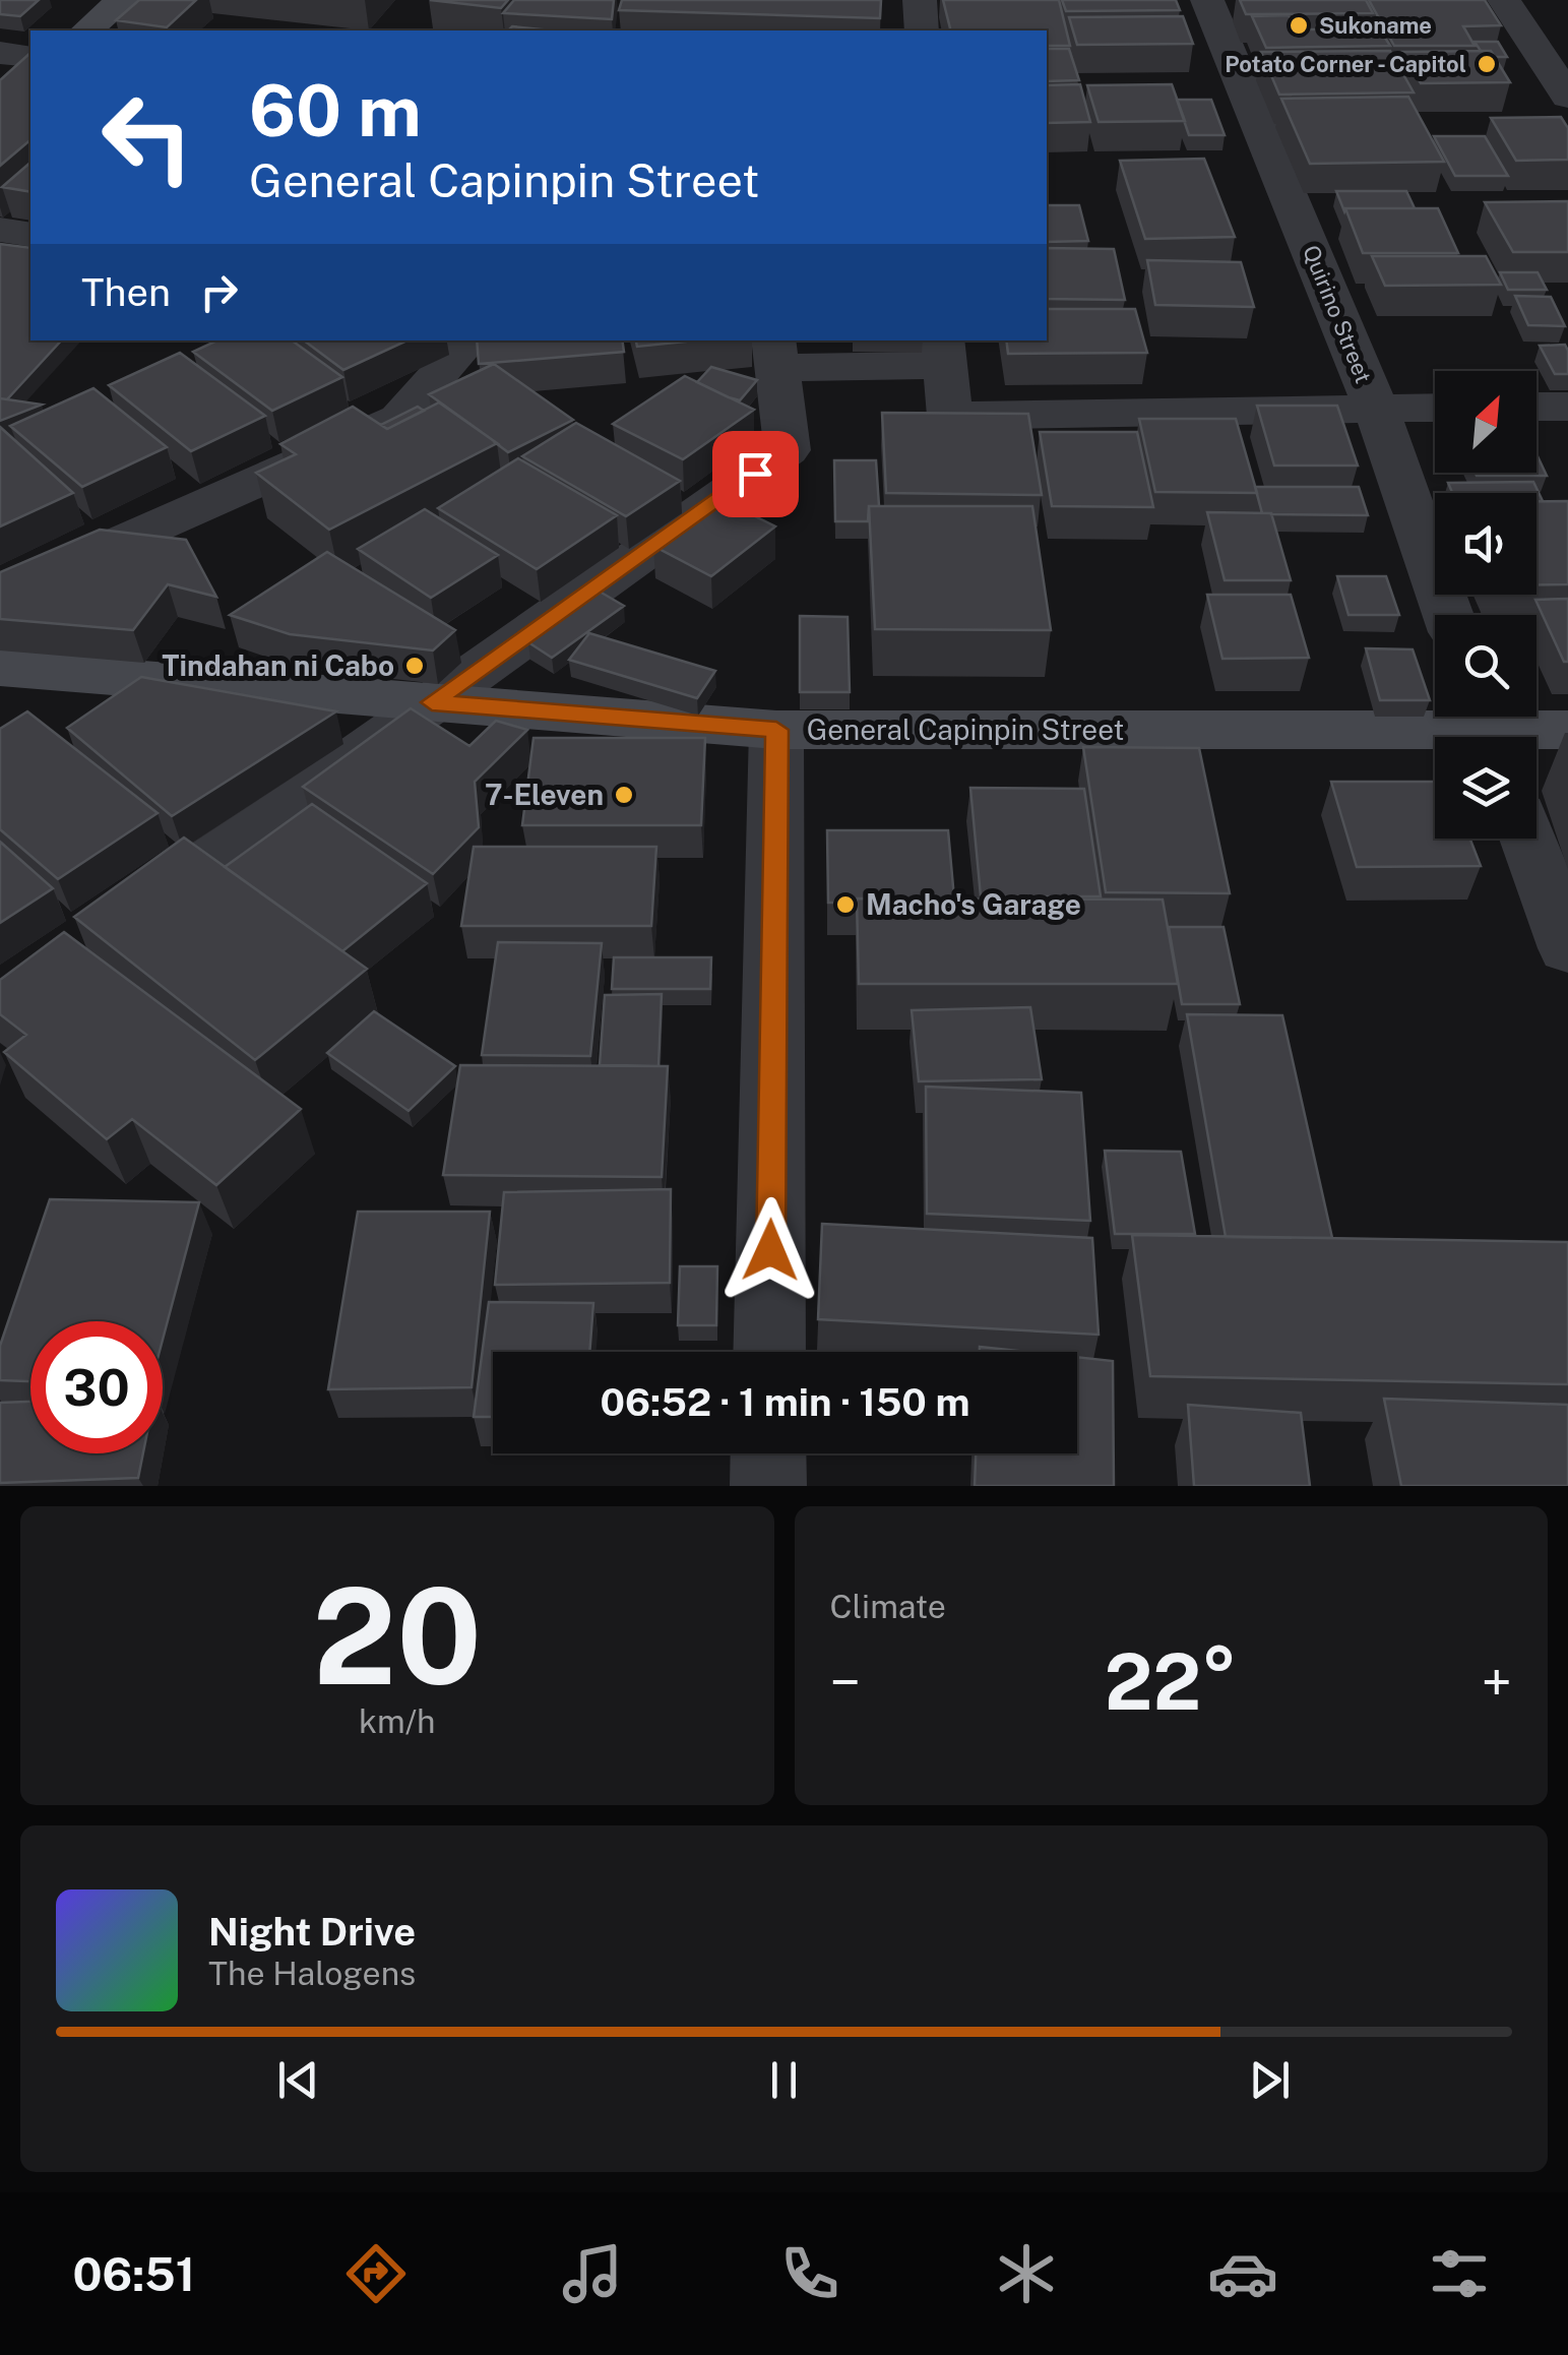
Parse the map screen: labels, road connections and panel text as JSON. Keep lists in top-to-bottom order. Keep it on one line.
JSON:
{"streets":{"street":["Quirino Street","General Capinpin Street"]},"places":["Sukoname","Potato Corner - Capitol","Tindahan ni Cabo","7-Eleven","Macho's Garage"],"north":"top right","page":{"turn":["60 m","General Capinpin Street"],"then":"Then","limit":"30","trip":"06:52 · 1 min · 150 m","tile":[["20","km/h"],"Climate"],"heat":["−","22°","+"],"song":["Night Drive","The Halogens"],"tabs":"06:51"}}
